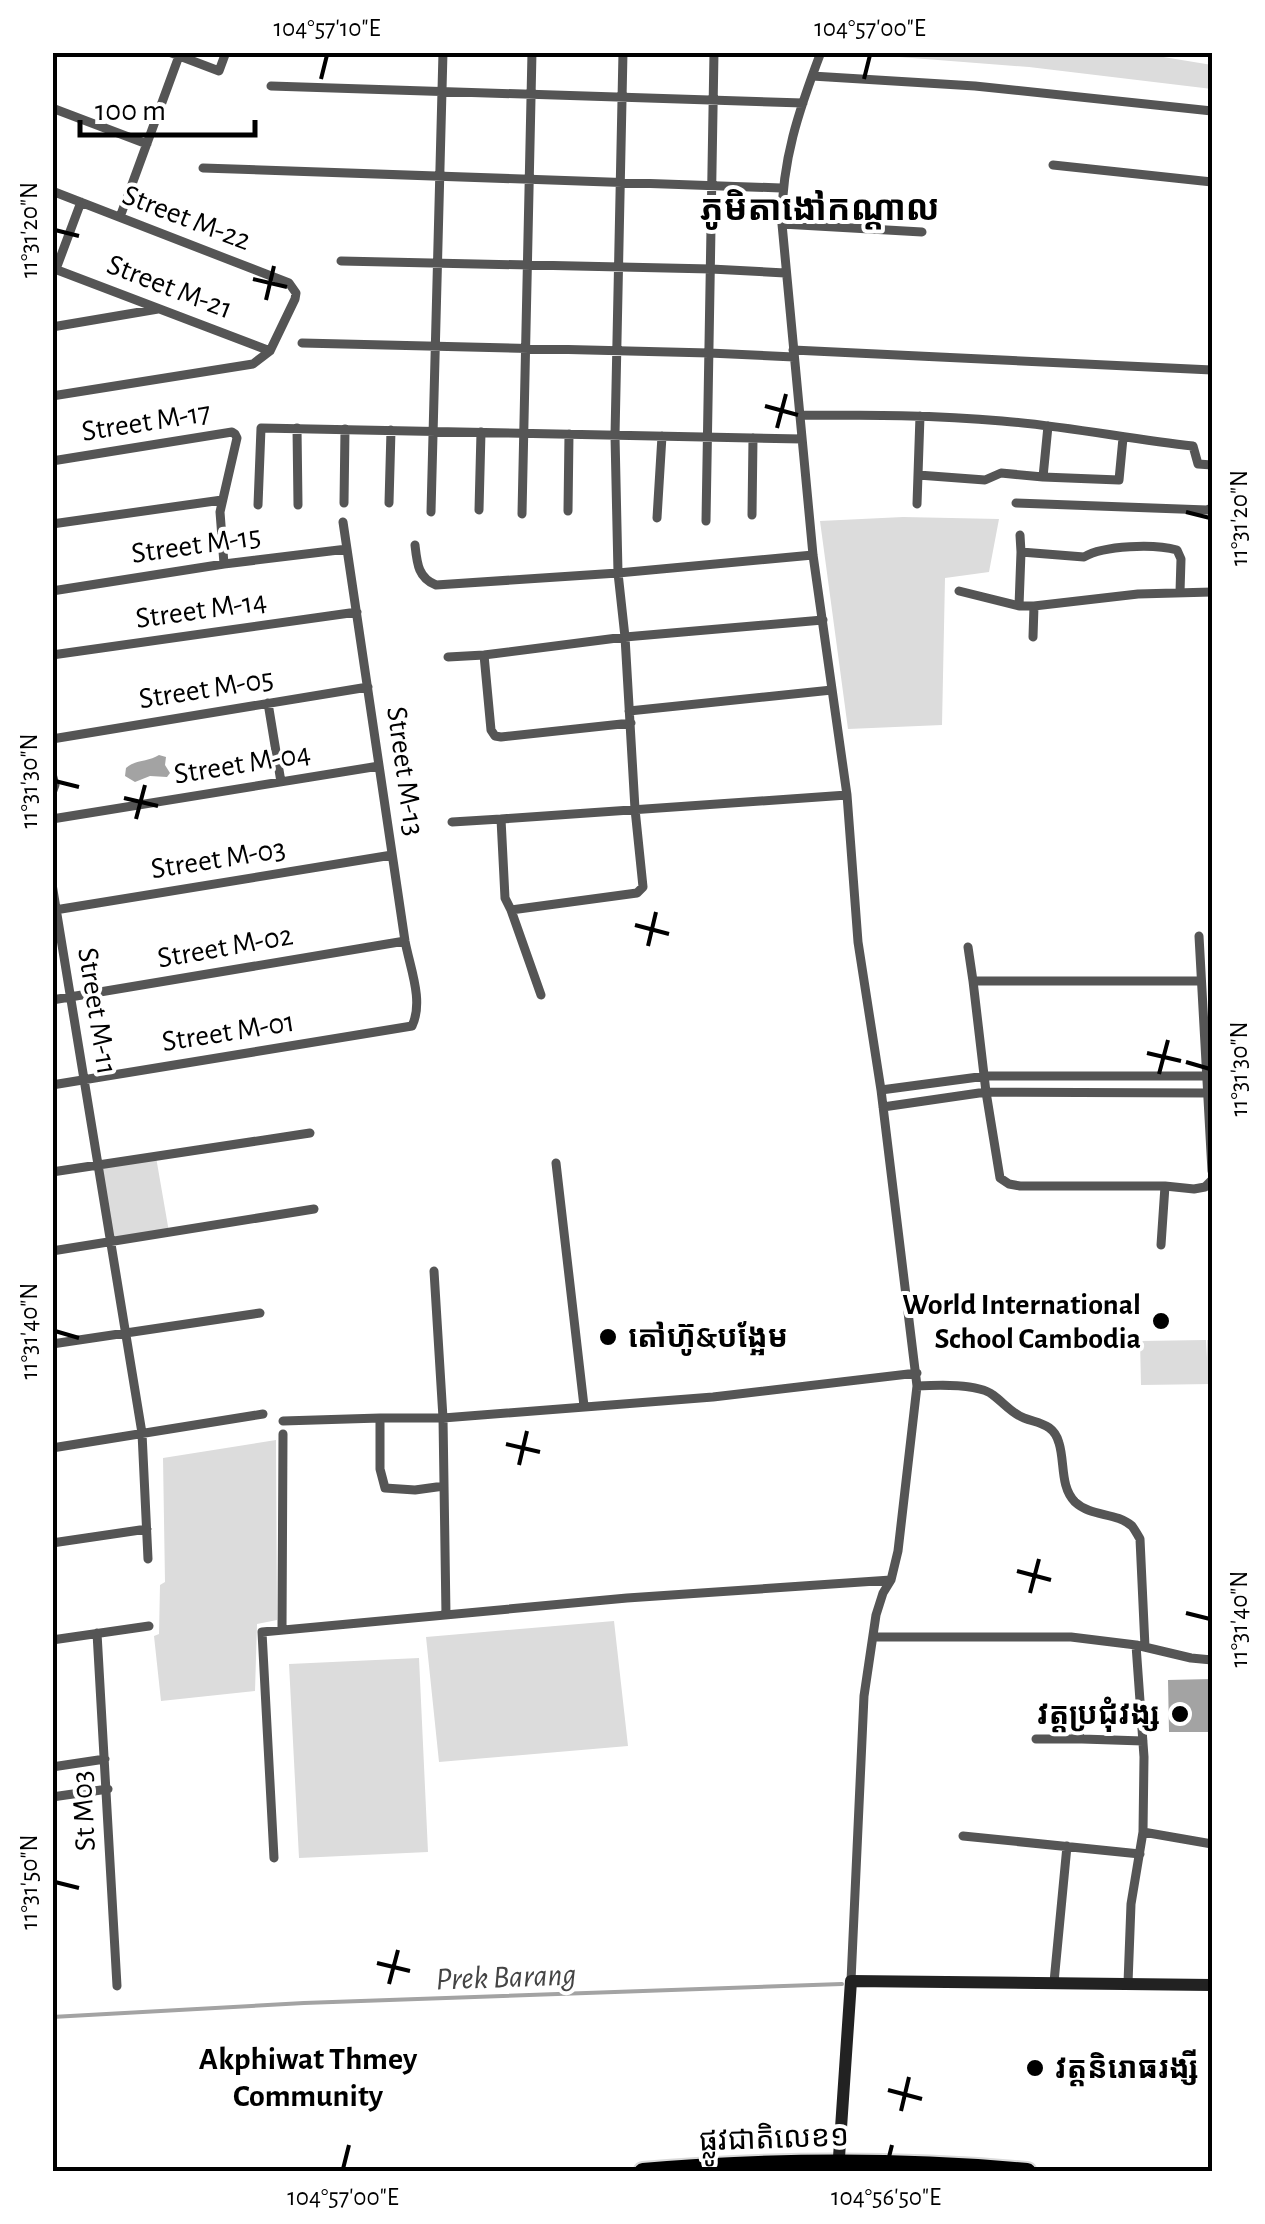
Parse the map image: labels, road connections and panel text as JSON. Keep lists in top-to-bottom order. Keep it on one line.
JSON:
{"streets":{"highway":["ផ្លូវជាតិលេខ១"],"street":["Street M-22","Street M-21","Street M-17","Street M-15","Street M-14","Street M-05","Street M-04","Street M-13","Street M-03","Street M-02","Street M-11","Street M-01","St M03"]},"crossings":[["Street M-22","Street M-21"],["Street M-17","Street M-15"],["Street M-15","Street M-13"],["Street M-14","Street M-13"],["Street M-05","Street M-13"],["Street M-04","Street M-13"],["Street M-13","Street M-03"],["Street M-13","Street M-02"],["Street M-13","Street M-01"],["Street M-03","Street M-11"],["Street M-02","Street M-11"],["Street M-11","Street M-01"]],"districts":["ភូមិតាងៅកណ្តាល","Akphiwat Thmey Community"],"water":["Prek Barang"],"places":["World International School Cambodia","តៅហ៊ូ&បង្អែម","វត្តប្រជុំវង្ស","វត្តនិរោធរង្សី"],"scale_bar":"100 m","coordinates":["104°57'10\"E","104°57'00\"E","11°31'20\"N","11°31'30\"N","11°31'40\"N","11°31'50\"N","104°56'50\"E"]}
